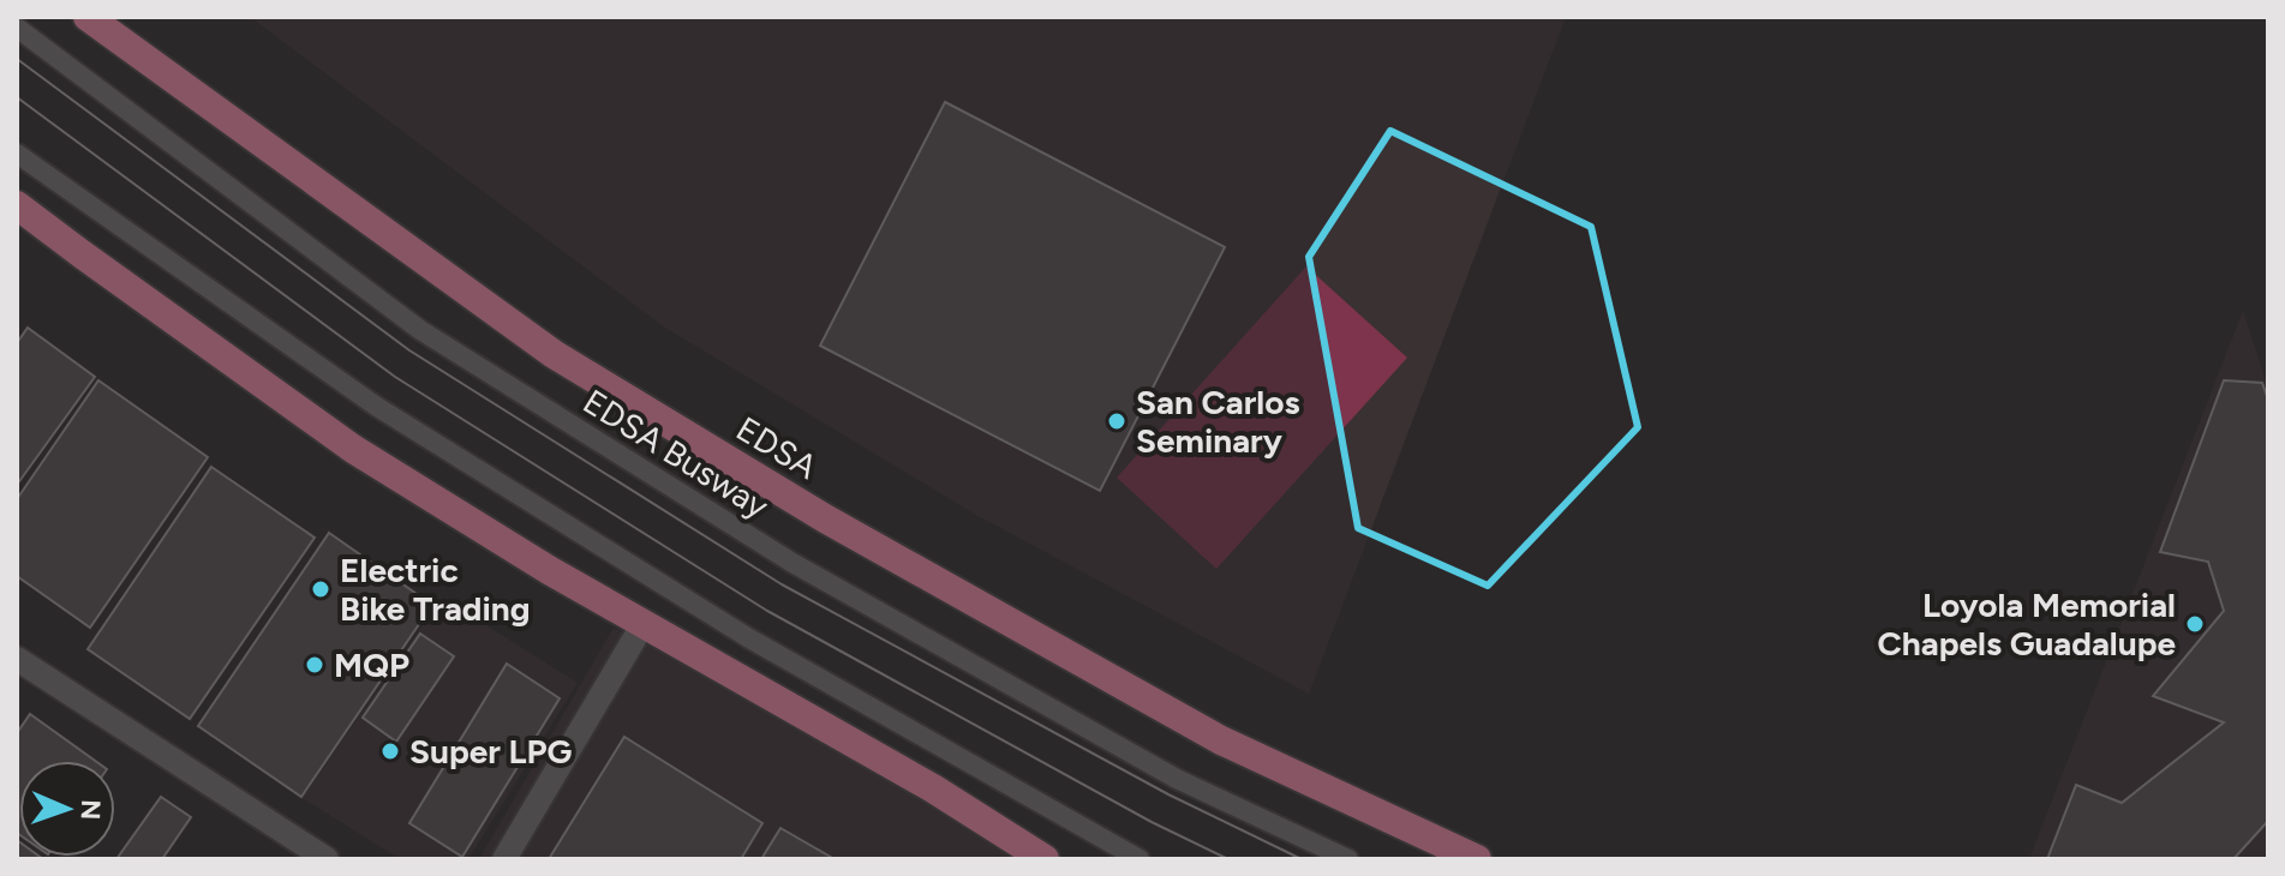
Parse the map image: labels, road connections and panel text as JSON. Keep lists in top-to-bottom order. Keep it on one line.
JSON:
{"streets":{"highway":["EDSA"],"lane":["EDSA Busway"]},"places":["San Carlos Seminary","Electric Bike Trading","Loyola Memorial Chapels Guadalupe","MQP","Super LPG"],"north":"right"}
